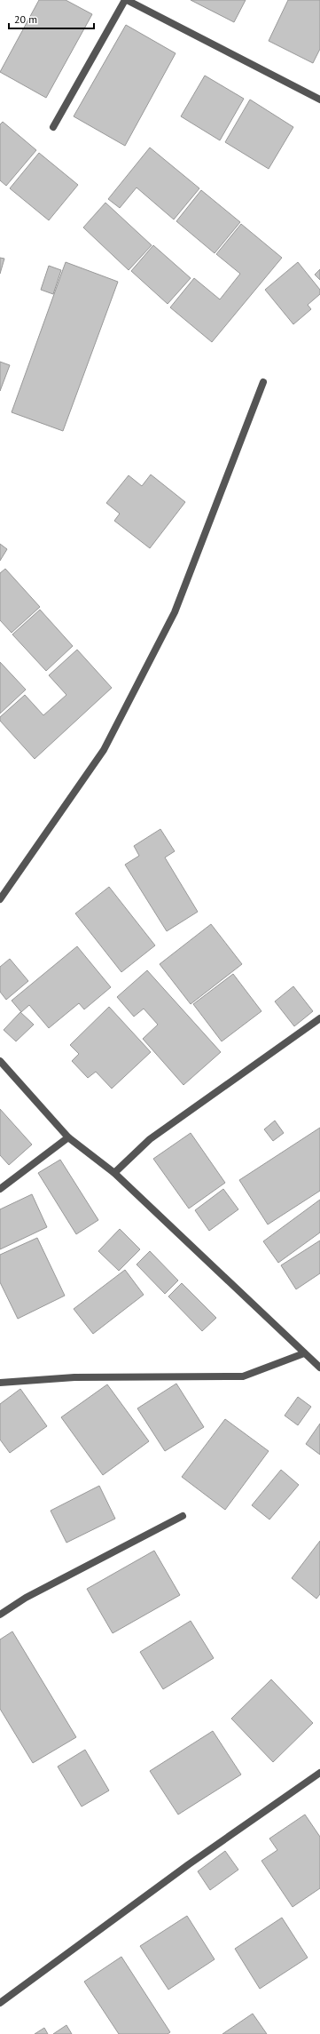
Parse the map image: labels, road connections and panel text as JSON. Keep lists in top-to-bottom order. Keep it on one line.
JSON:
{"scale_bar":"20 m"}
